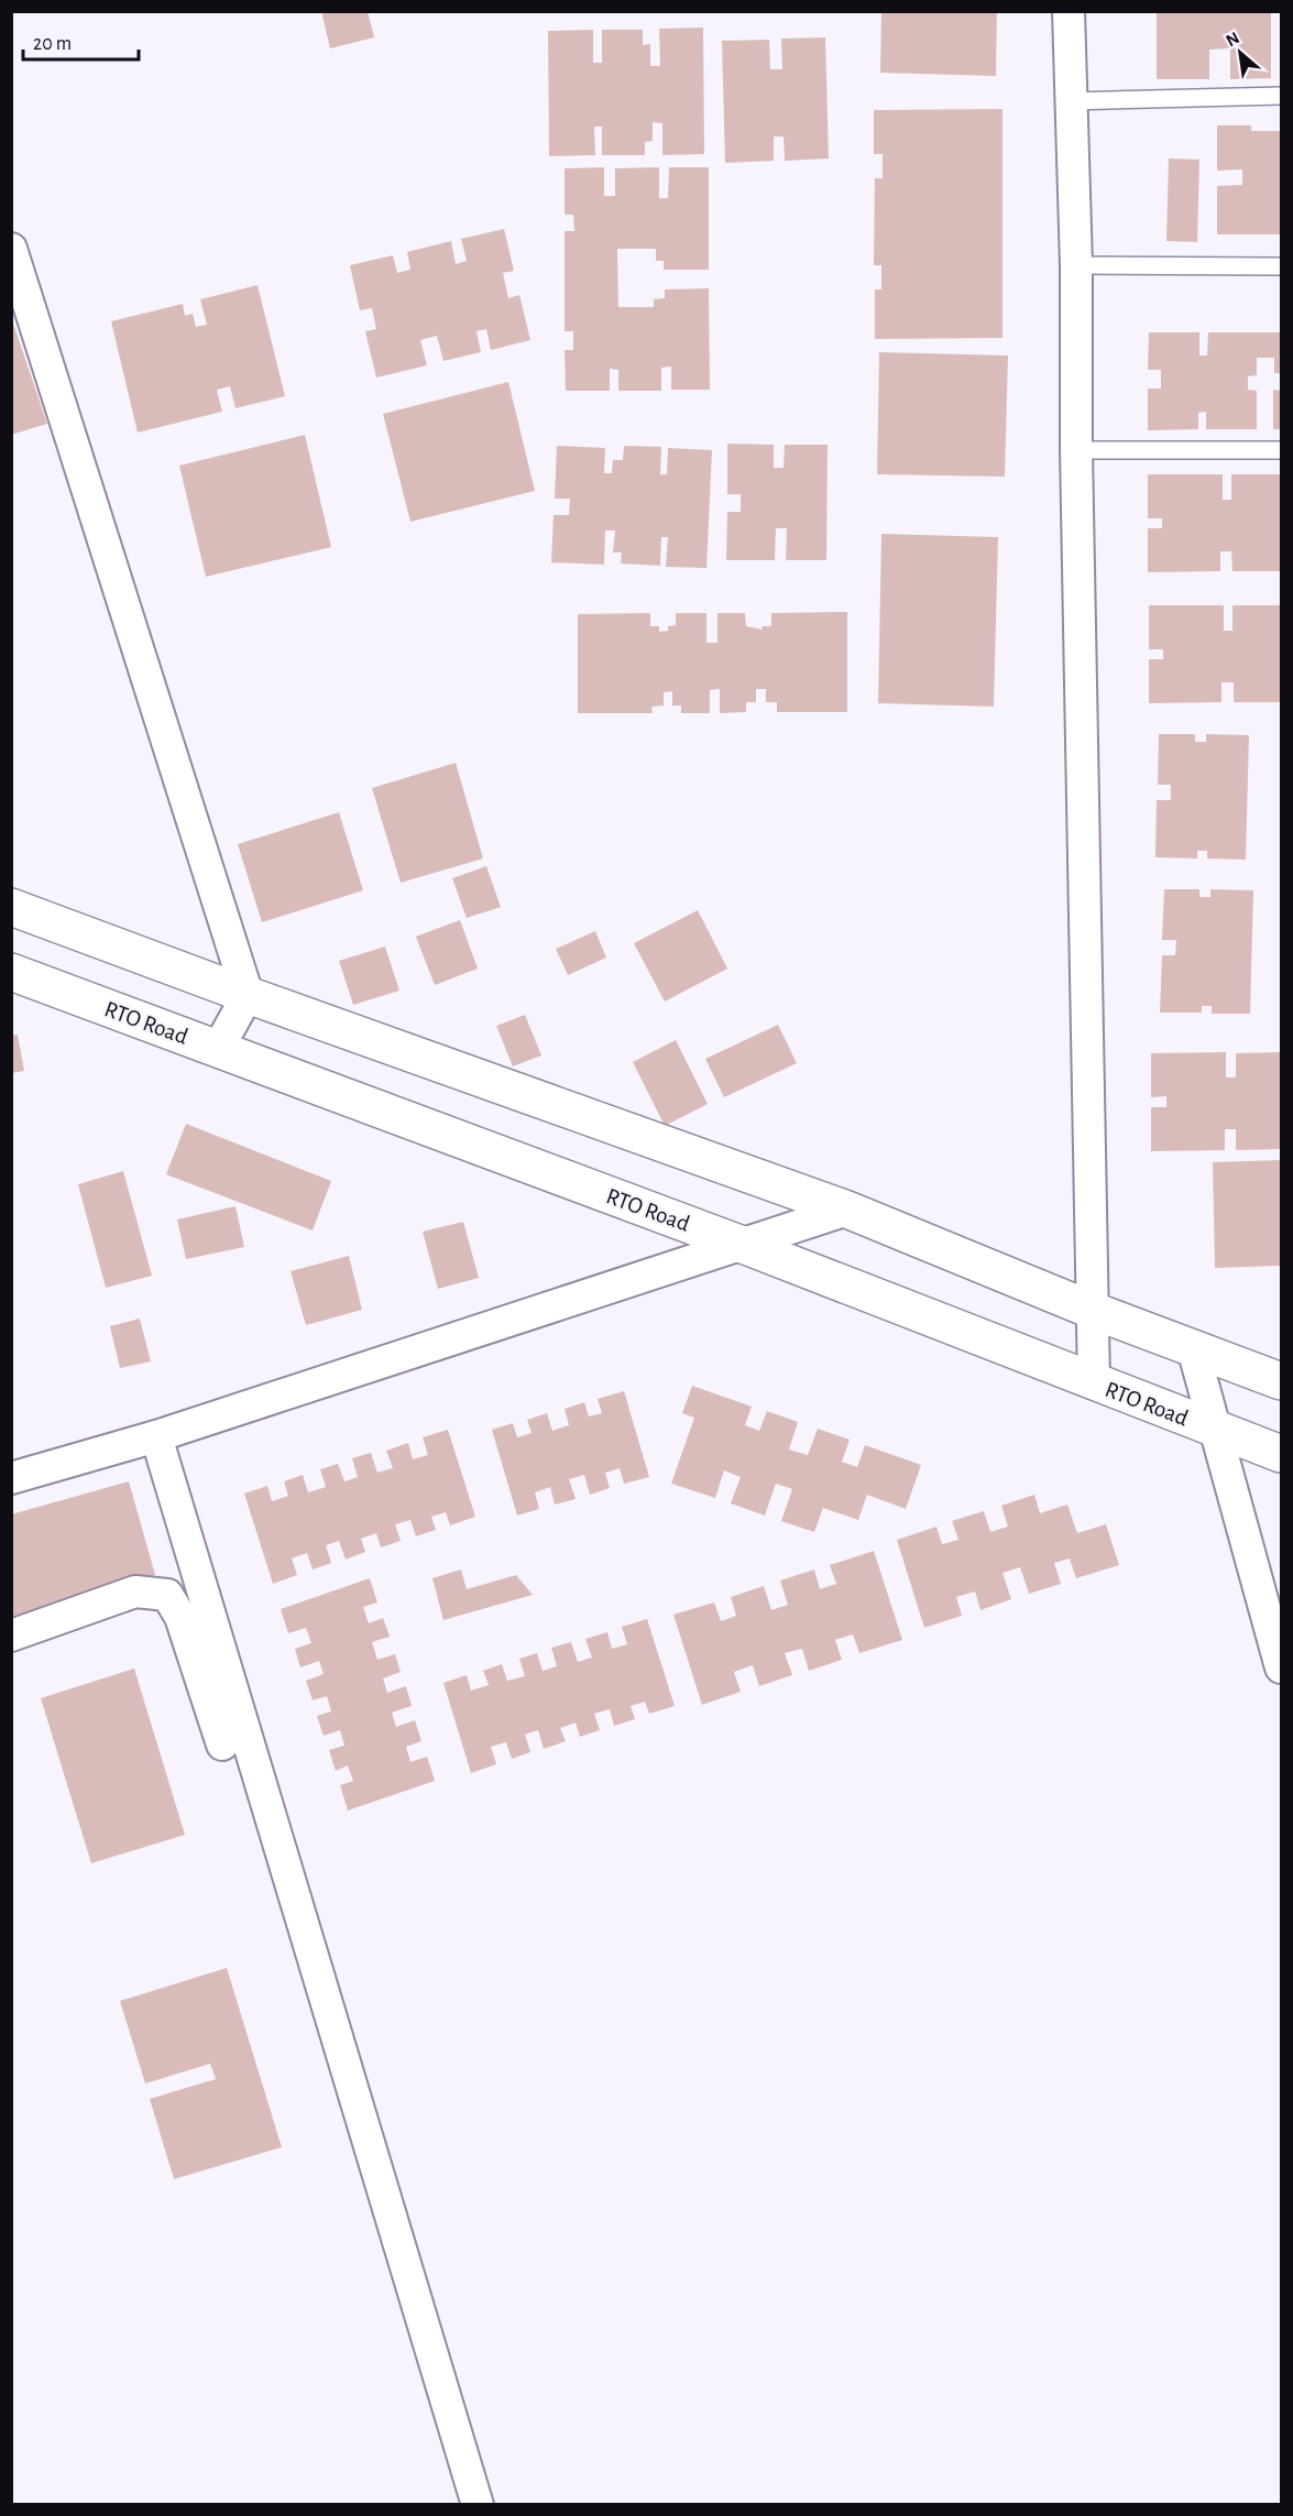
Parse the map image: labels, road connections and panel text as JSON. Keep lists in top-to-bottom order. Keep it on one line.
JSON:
{"streets":{"street":["RTO Road"]},"scale_bar":"20 m","north":"top left"}
